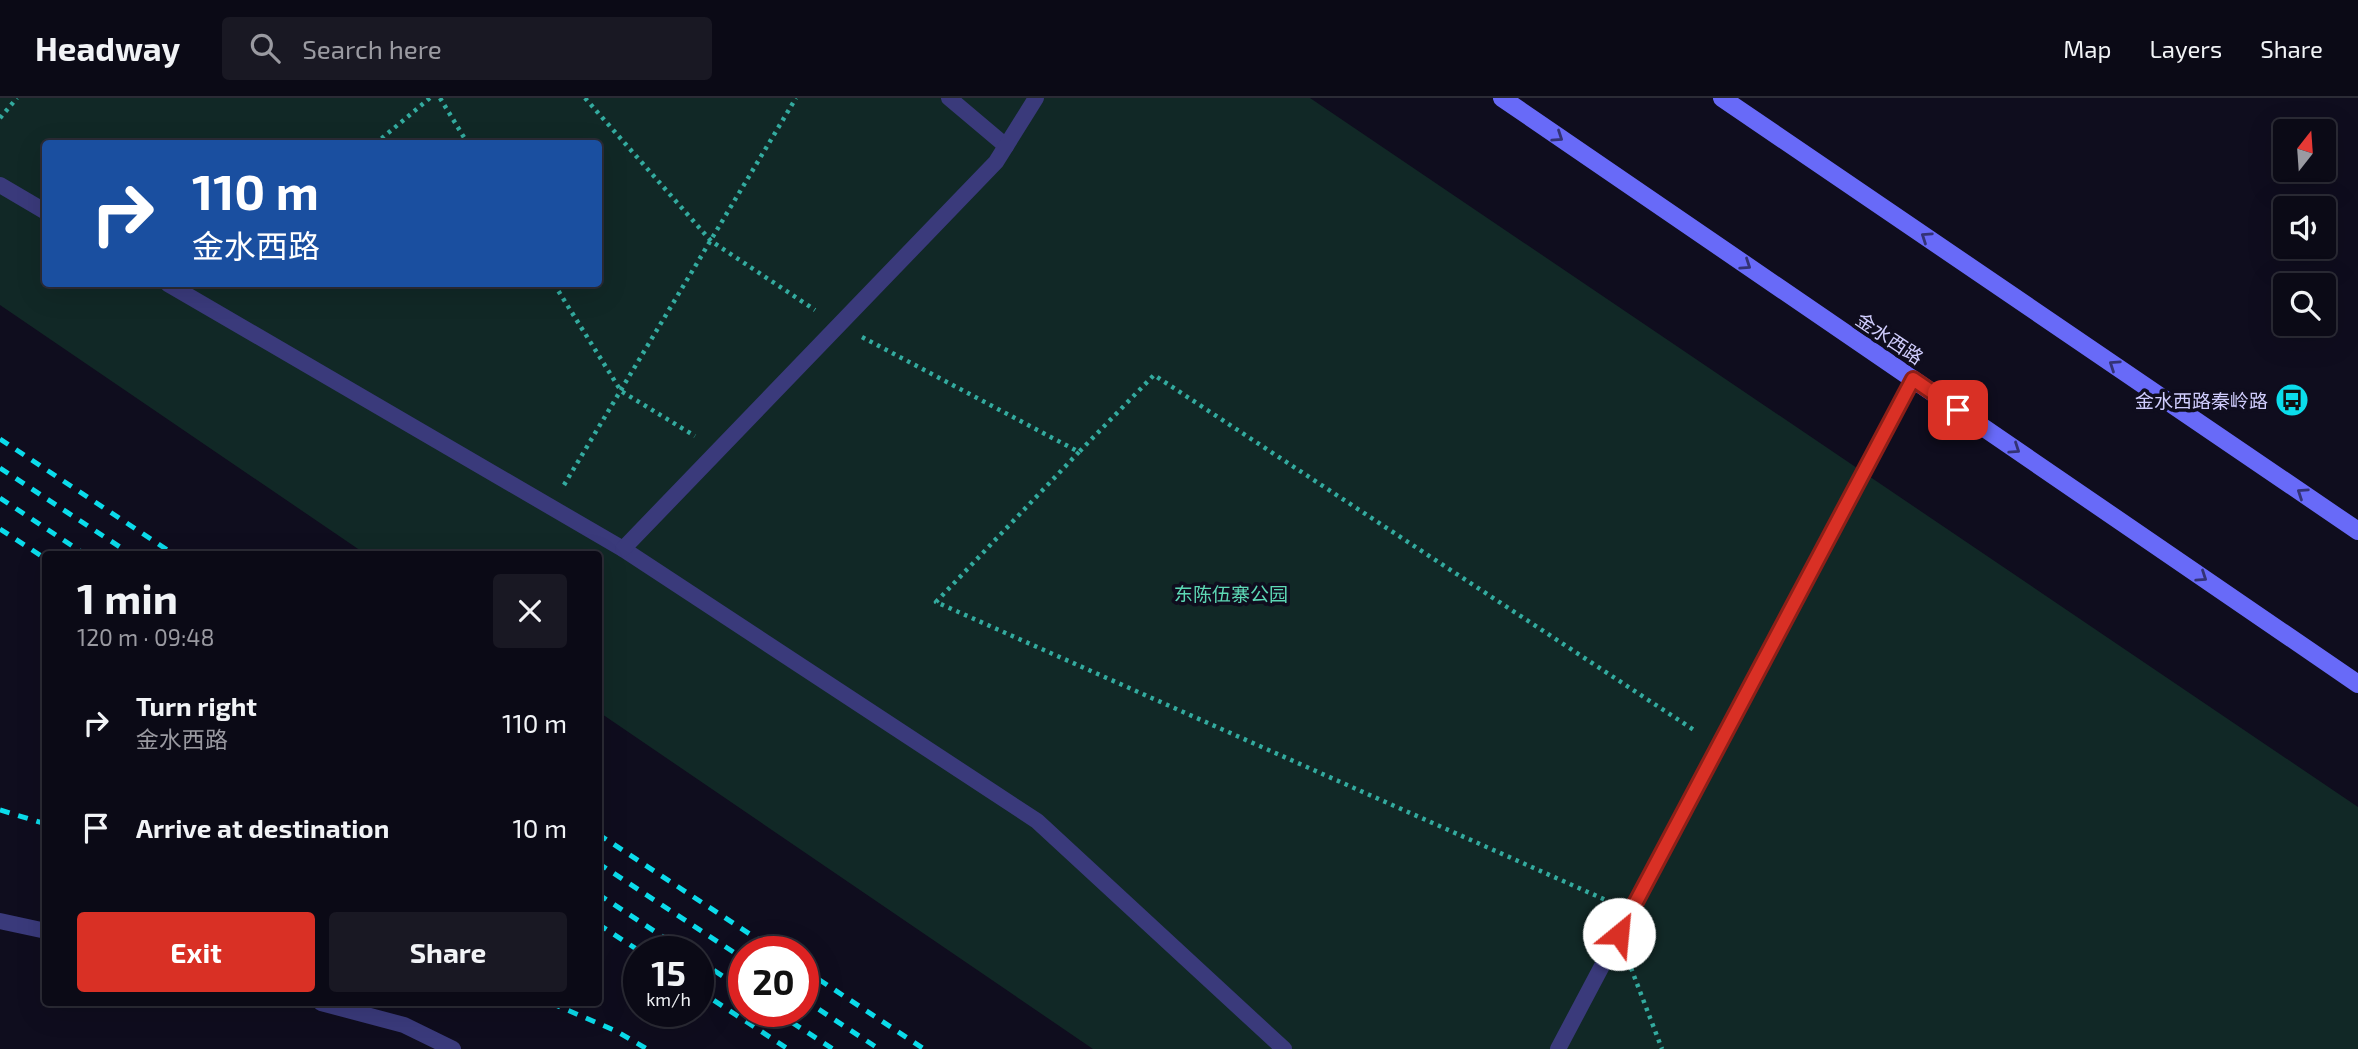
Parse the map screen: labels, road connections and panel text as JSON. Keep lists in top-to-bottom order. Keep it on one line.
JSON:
{"streets":{"main road":["金水西路"]},"parks":["东陈伍寨公园"],"places":{"bus stop":["金水西路秦岭路"]},"north":"top","page":{"header":"Headway","search":"Search here","nav":["Map","Layers","Share"],"turn":["110 m","金水西路"],"heading":["1 min","120 m · 09:48"],"list":[{"name":"Turn right","note":"金水西路","value":"110 m"},{"name":"Arrive at destination","value":"10 m"}],"buttons":["Exit","Share"],"speed":"15 km/h","limit":"20"}}
